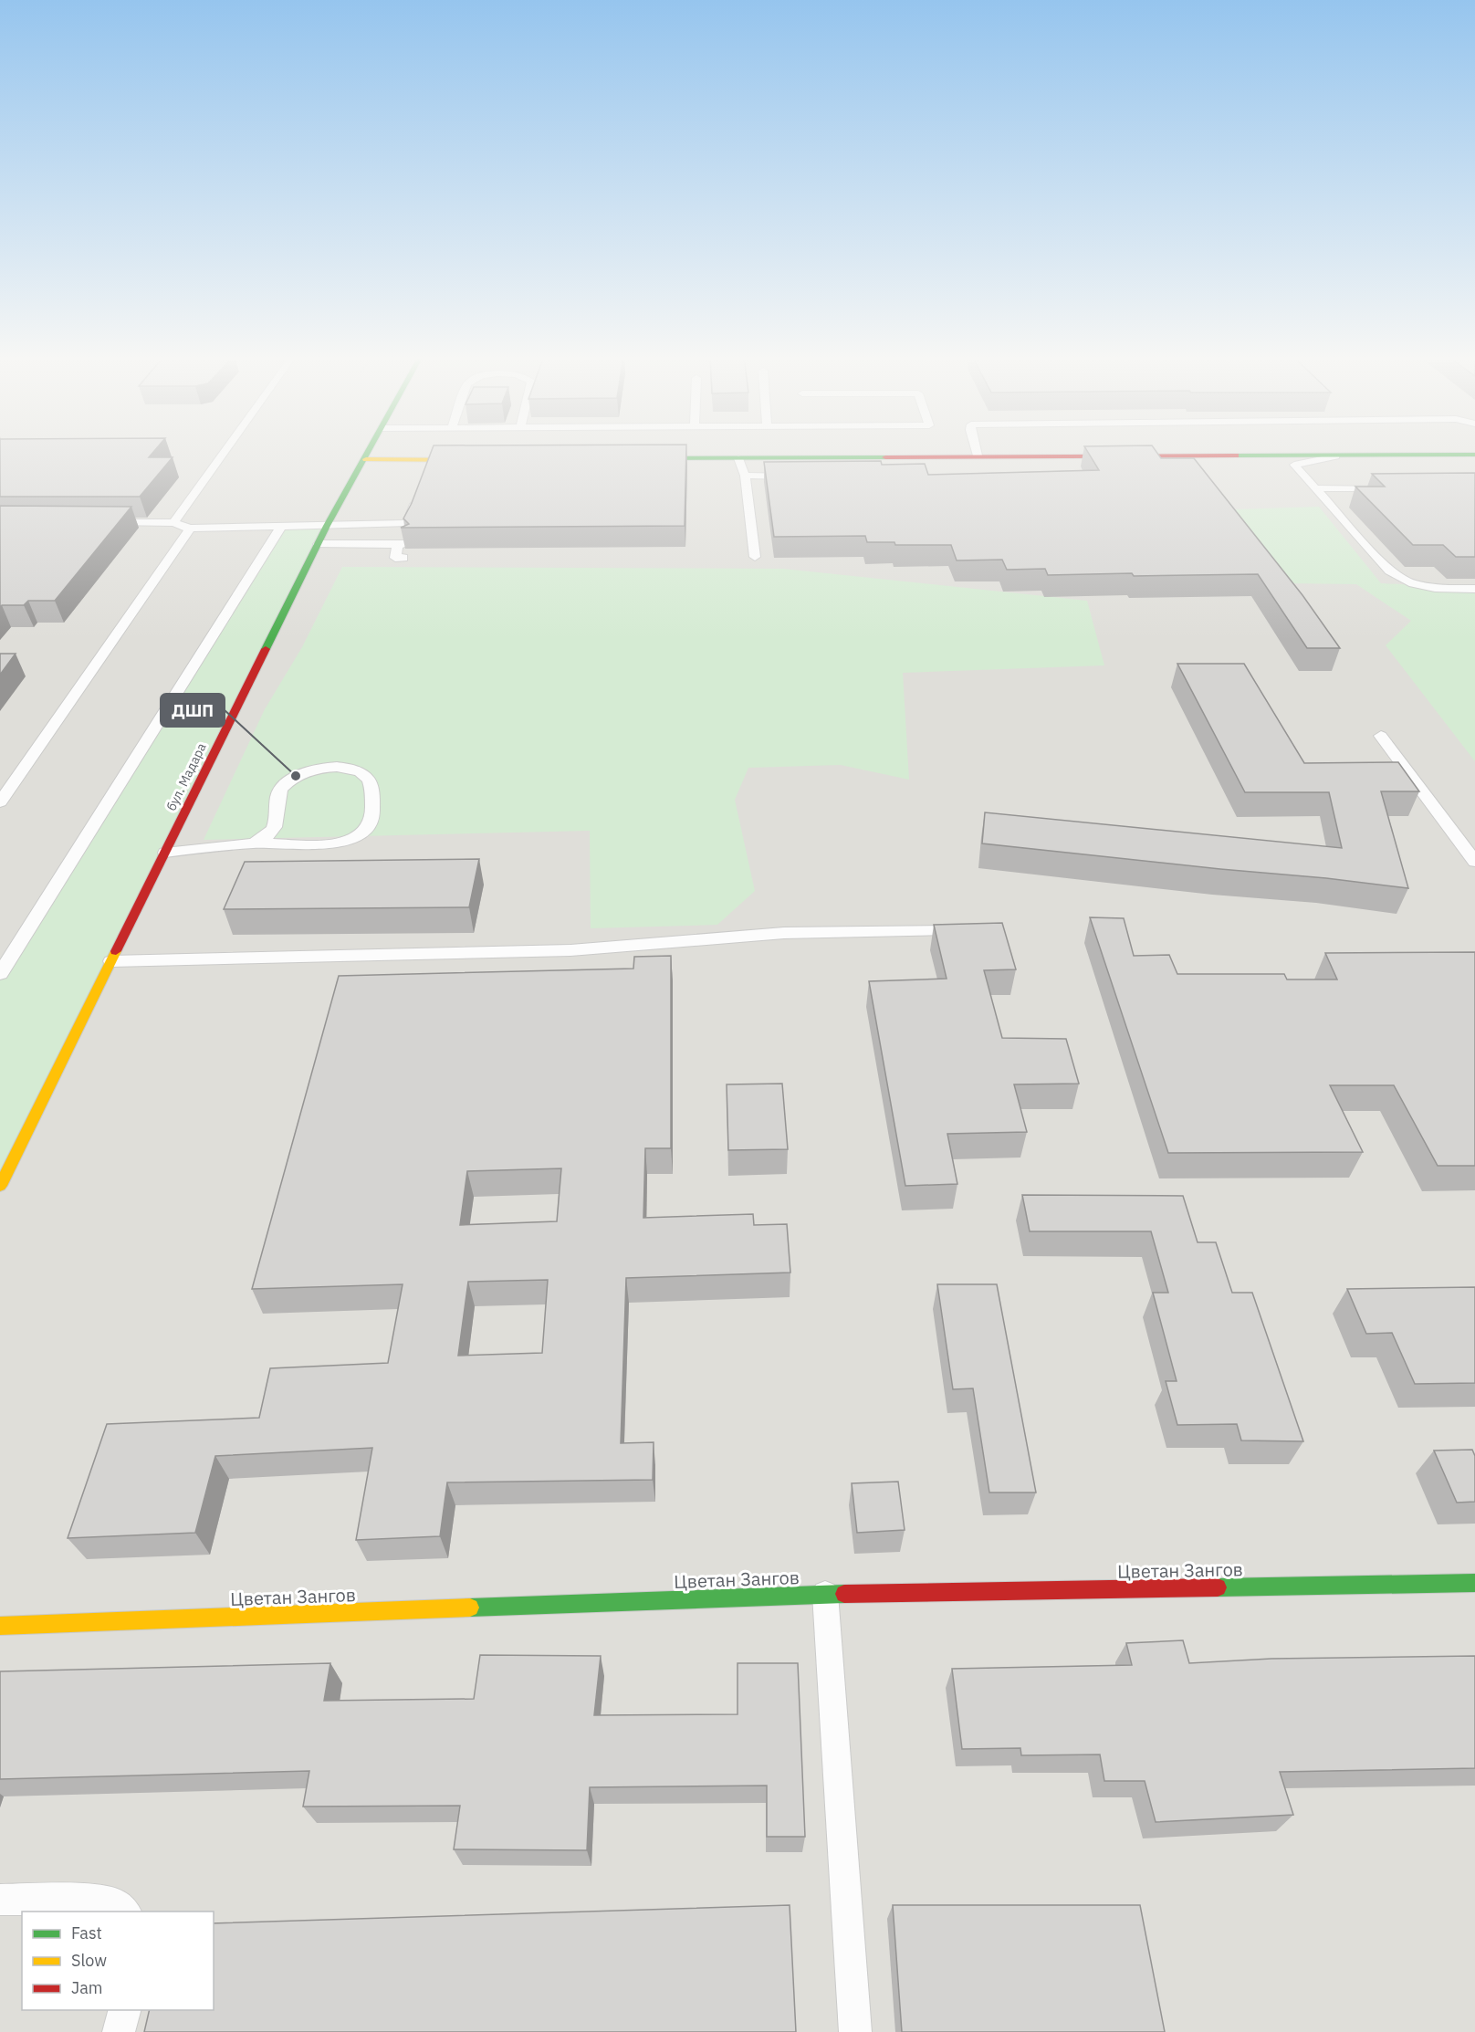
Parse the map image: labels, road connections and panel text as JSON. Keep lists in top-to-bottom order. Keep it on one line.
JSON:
{"streets":{"street":["бул. Мадара","Цветан Зангов"]},"places":["ДШП"],"legend":["Fast","Slow","Jam"]}
